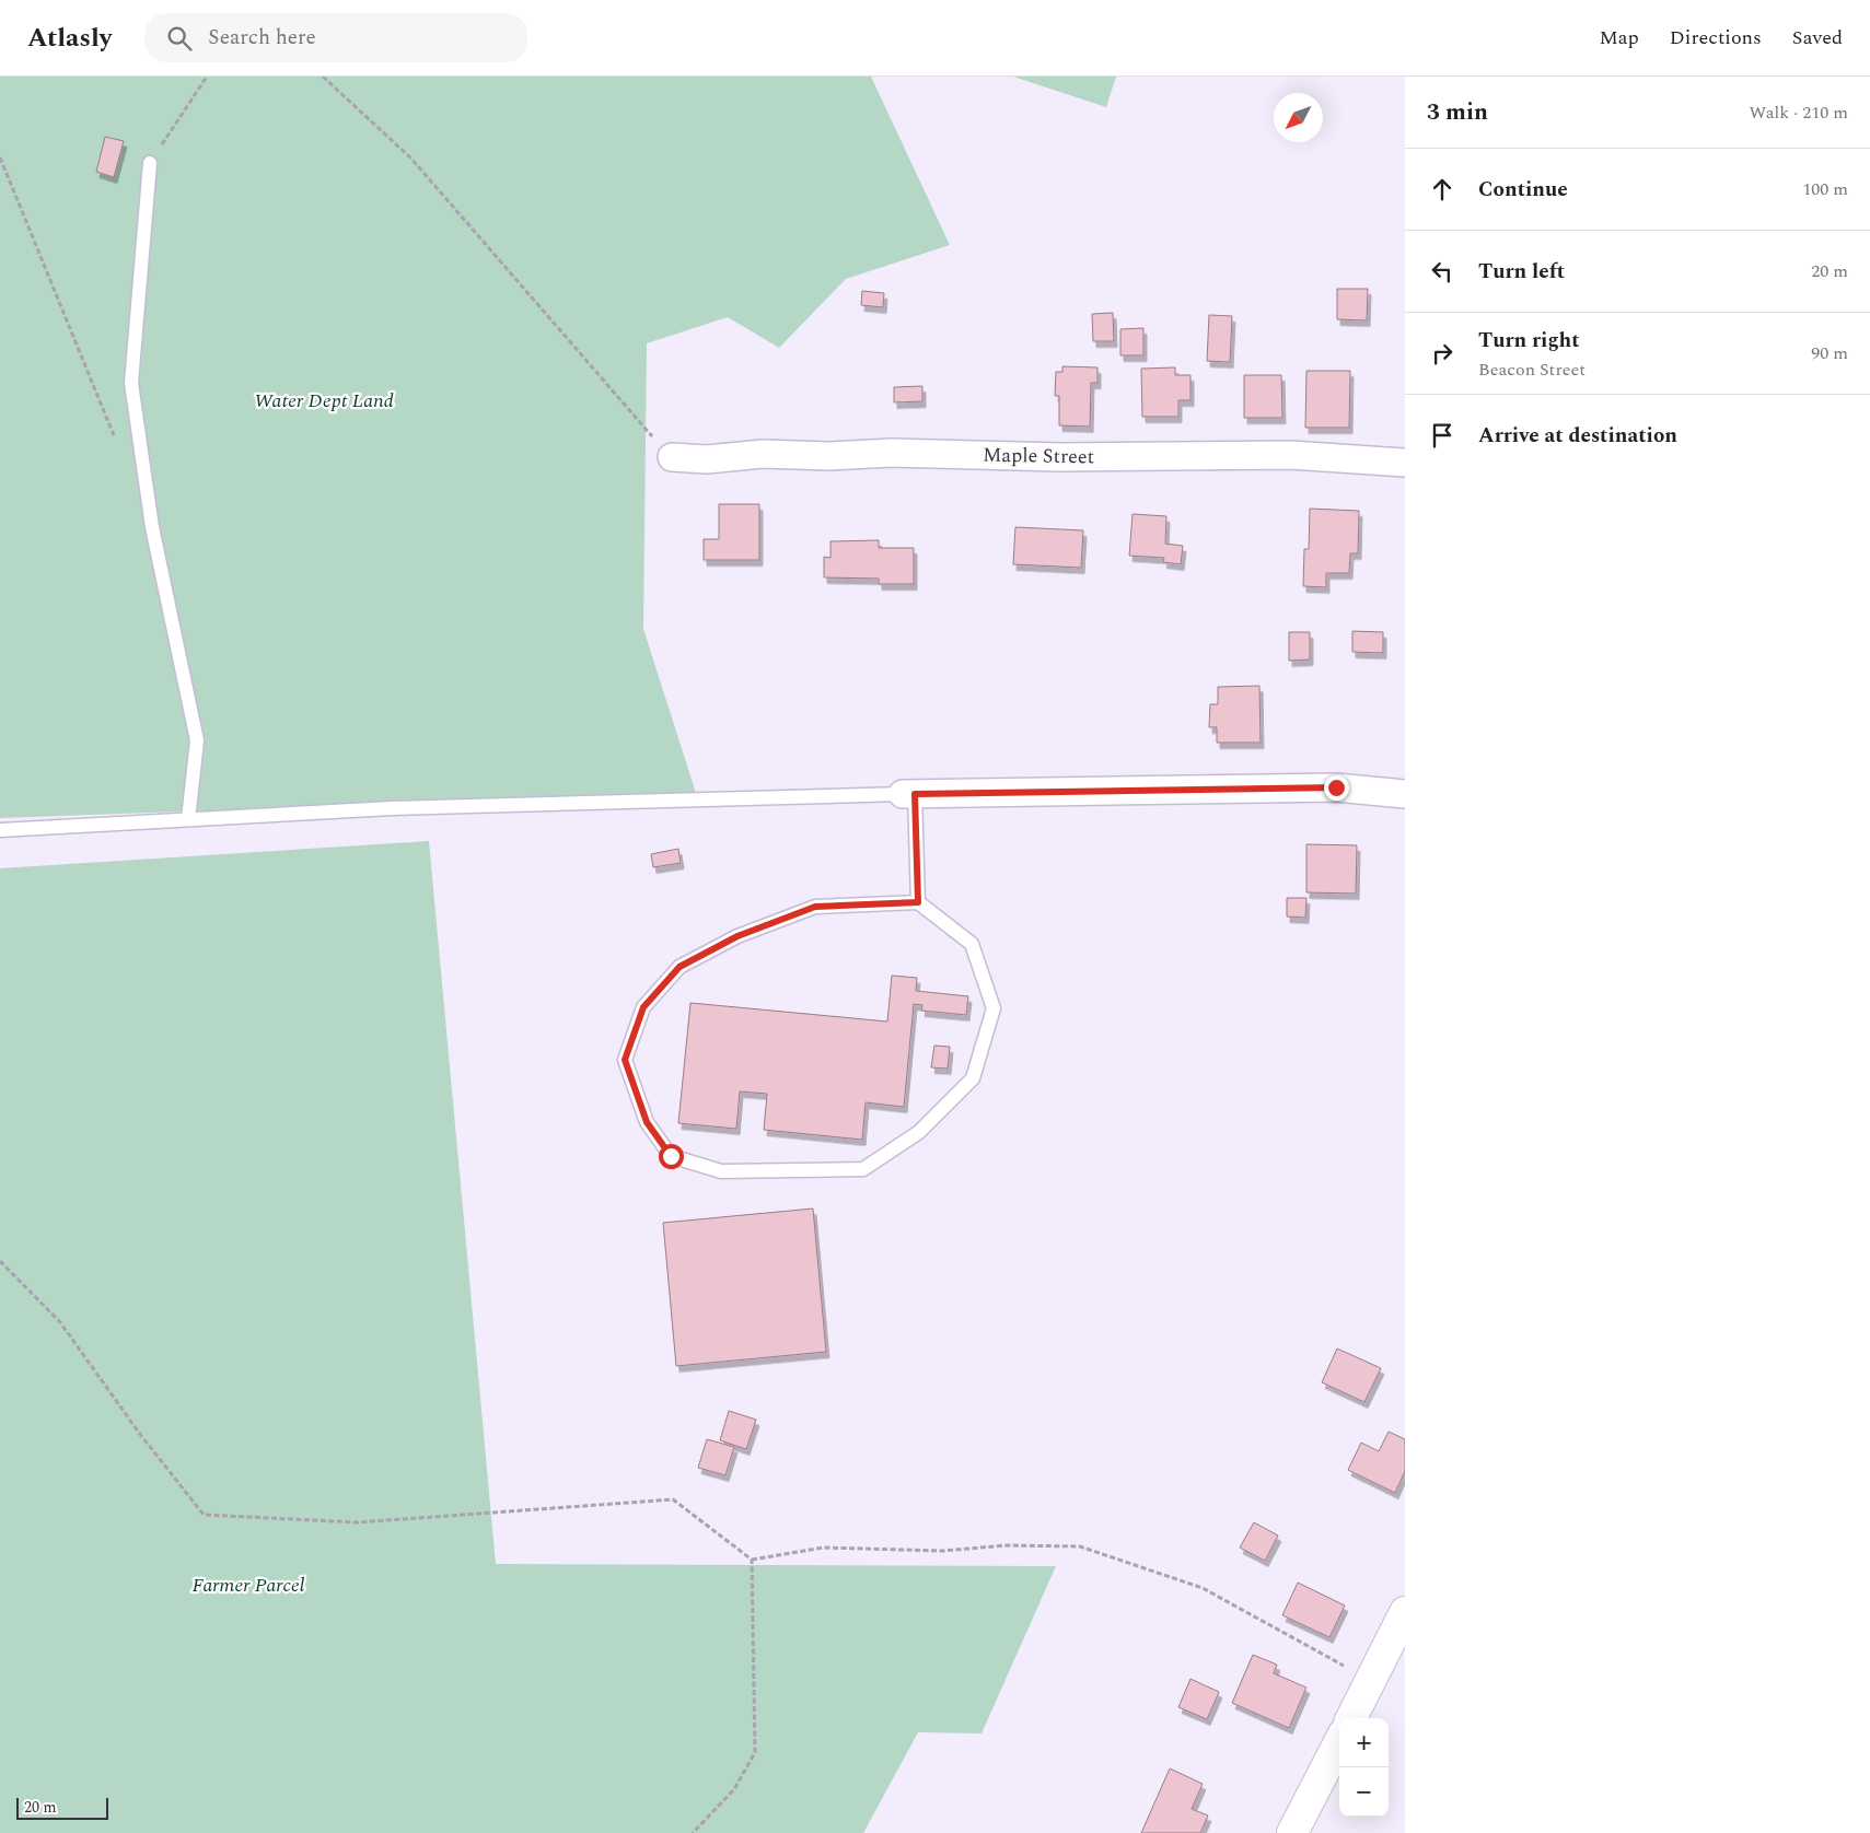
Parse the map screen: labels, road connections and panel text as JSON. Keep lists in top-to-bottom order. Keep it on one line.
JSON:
{"streets":{"street":["Maple Street"]},"parks":["Water Dept Land","Farmer Parcel"],"scale_bar":"20 m","north":"bottom left","page":{"header":"Atlasly","search":"Search here","nav":["Map","Directions","Saved"],"heading":["3 min","Walk · 210 m"],"list":[["Continue","100 m"],["Turn left","20 m"],["Turn right","Beacon Street","90 m"],"Arrive at destination"],"map_buttons":["+","−"],"scale":"20 m"}}
